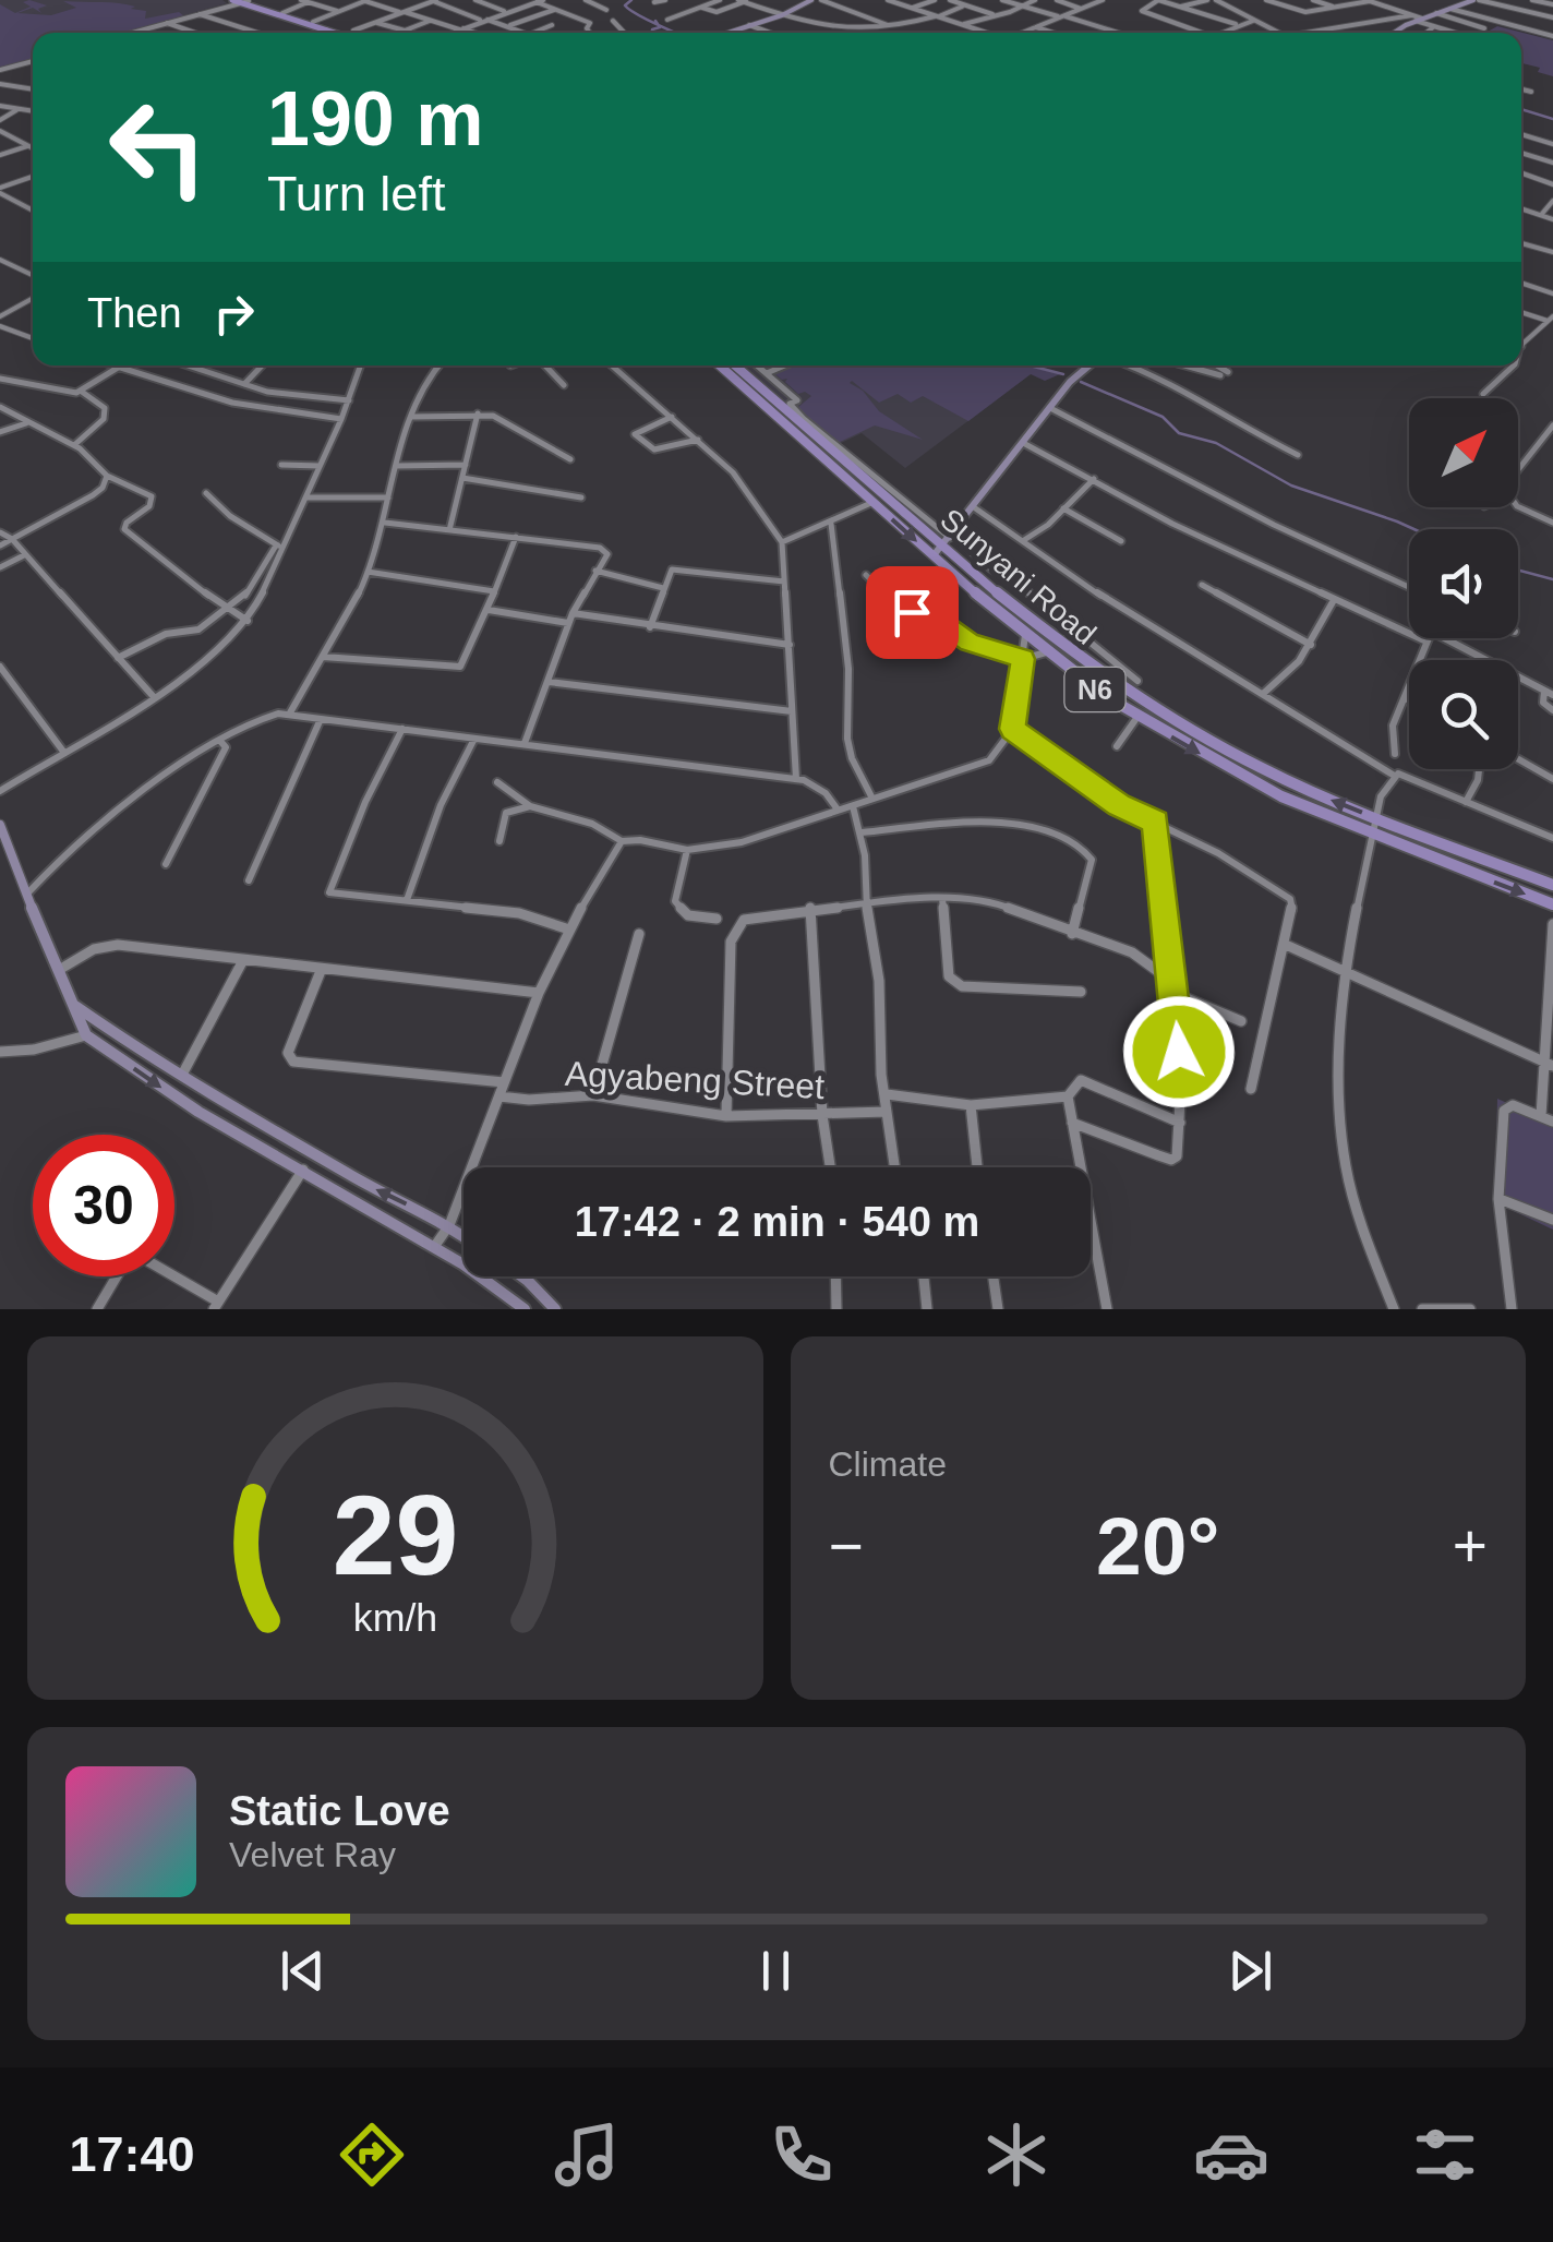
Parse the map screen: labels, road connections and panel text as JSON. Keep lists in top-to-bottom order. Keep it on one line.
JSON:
{"streets":{"main road":["Sunyani Road","N6"],"street":["Agyabeng Street"]},"north":"top right","page":{"turn":["190 m","Turn left"],"then":"Then","limit":"30","trip":"17:42 · 2 min · 540 m","tile":"Climate","heat":["−","20°","+"],"song":["Static Love","Velvet Ray"],"tabs":"17:40","gauge":["29","km/h"]}}
